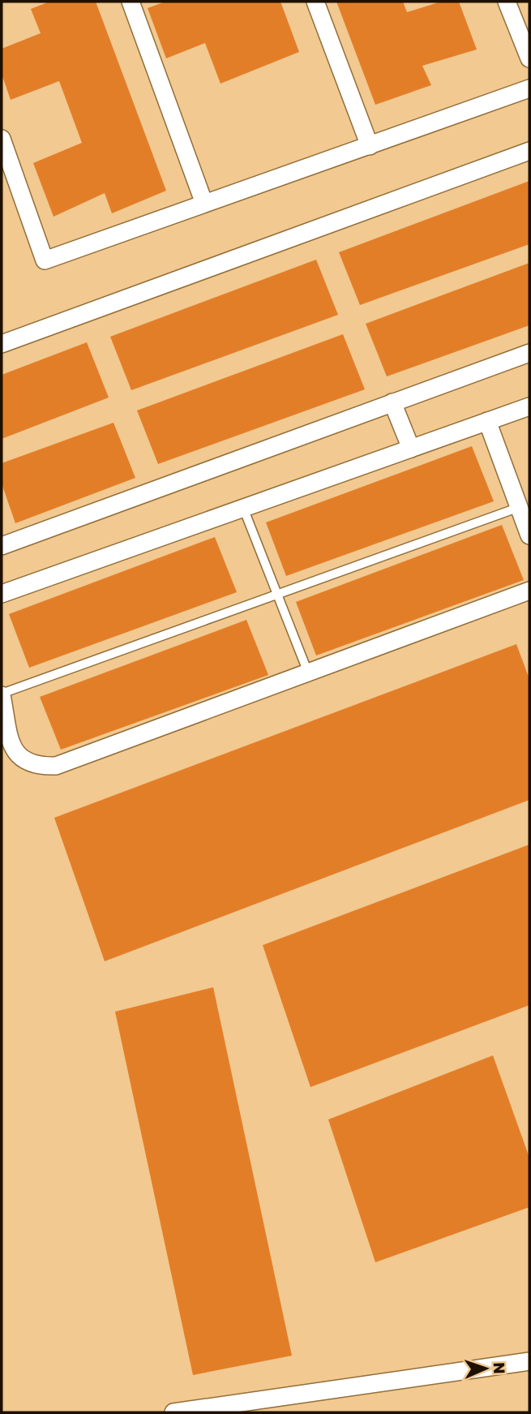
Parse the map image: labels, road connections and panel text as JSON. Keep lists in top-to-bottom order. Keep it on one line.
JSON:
{"north":"right"}
